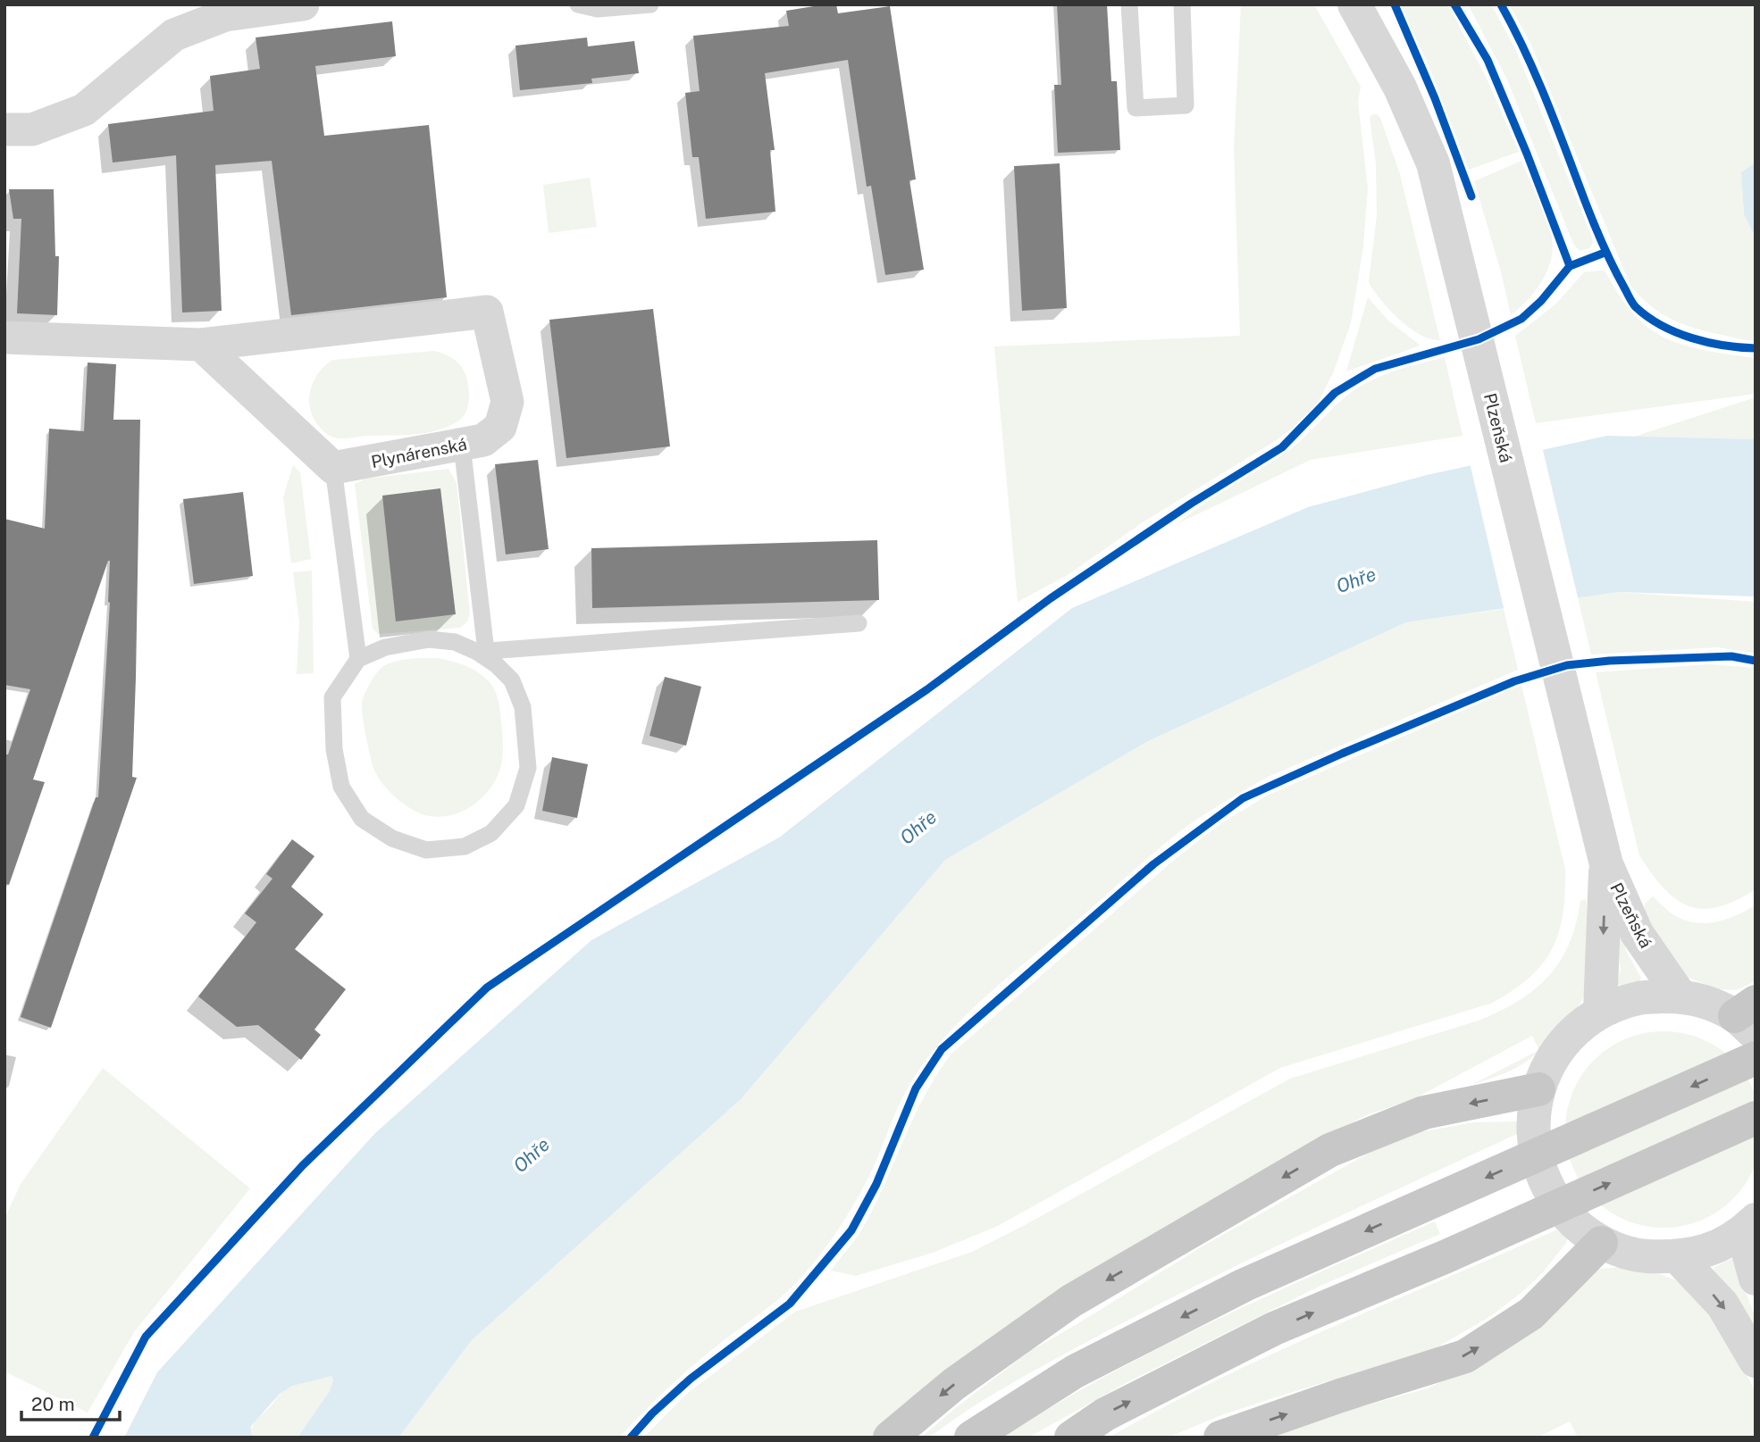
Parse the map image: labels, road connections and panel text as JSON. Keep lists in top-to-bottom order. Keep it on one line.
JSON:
{"streets":{"street":["Plzeňská","Plynárenská"]},"water":["Ohře"],"scale_bar":"20 m"}
